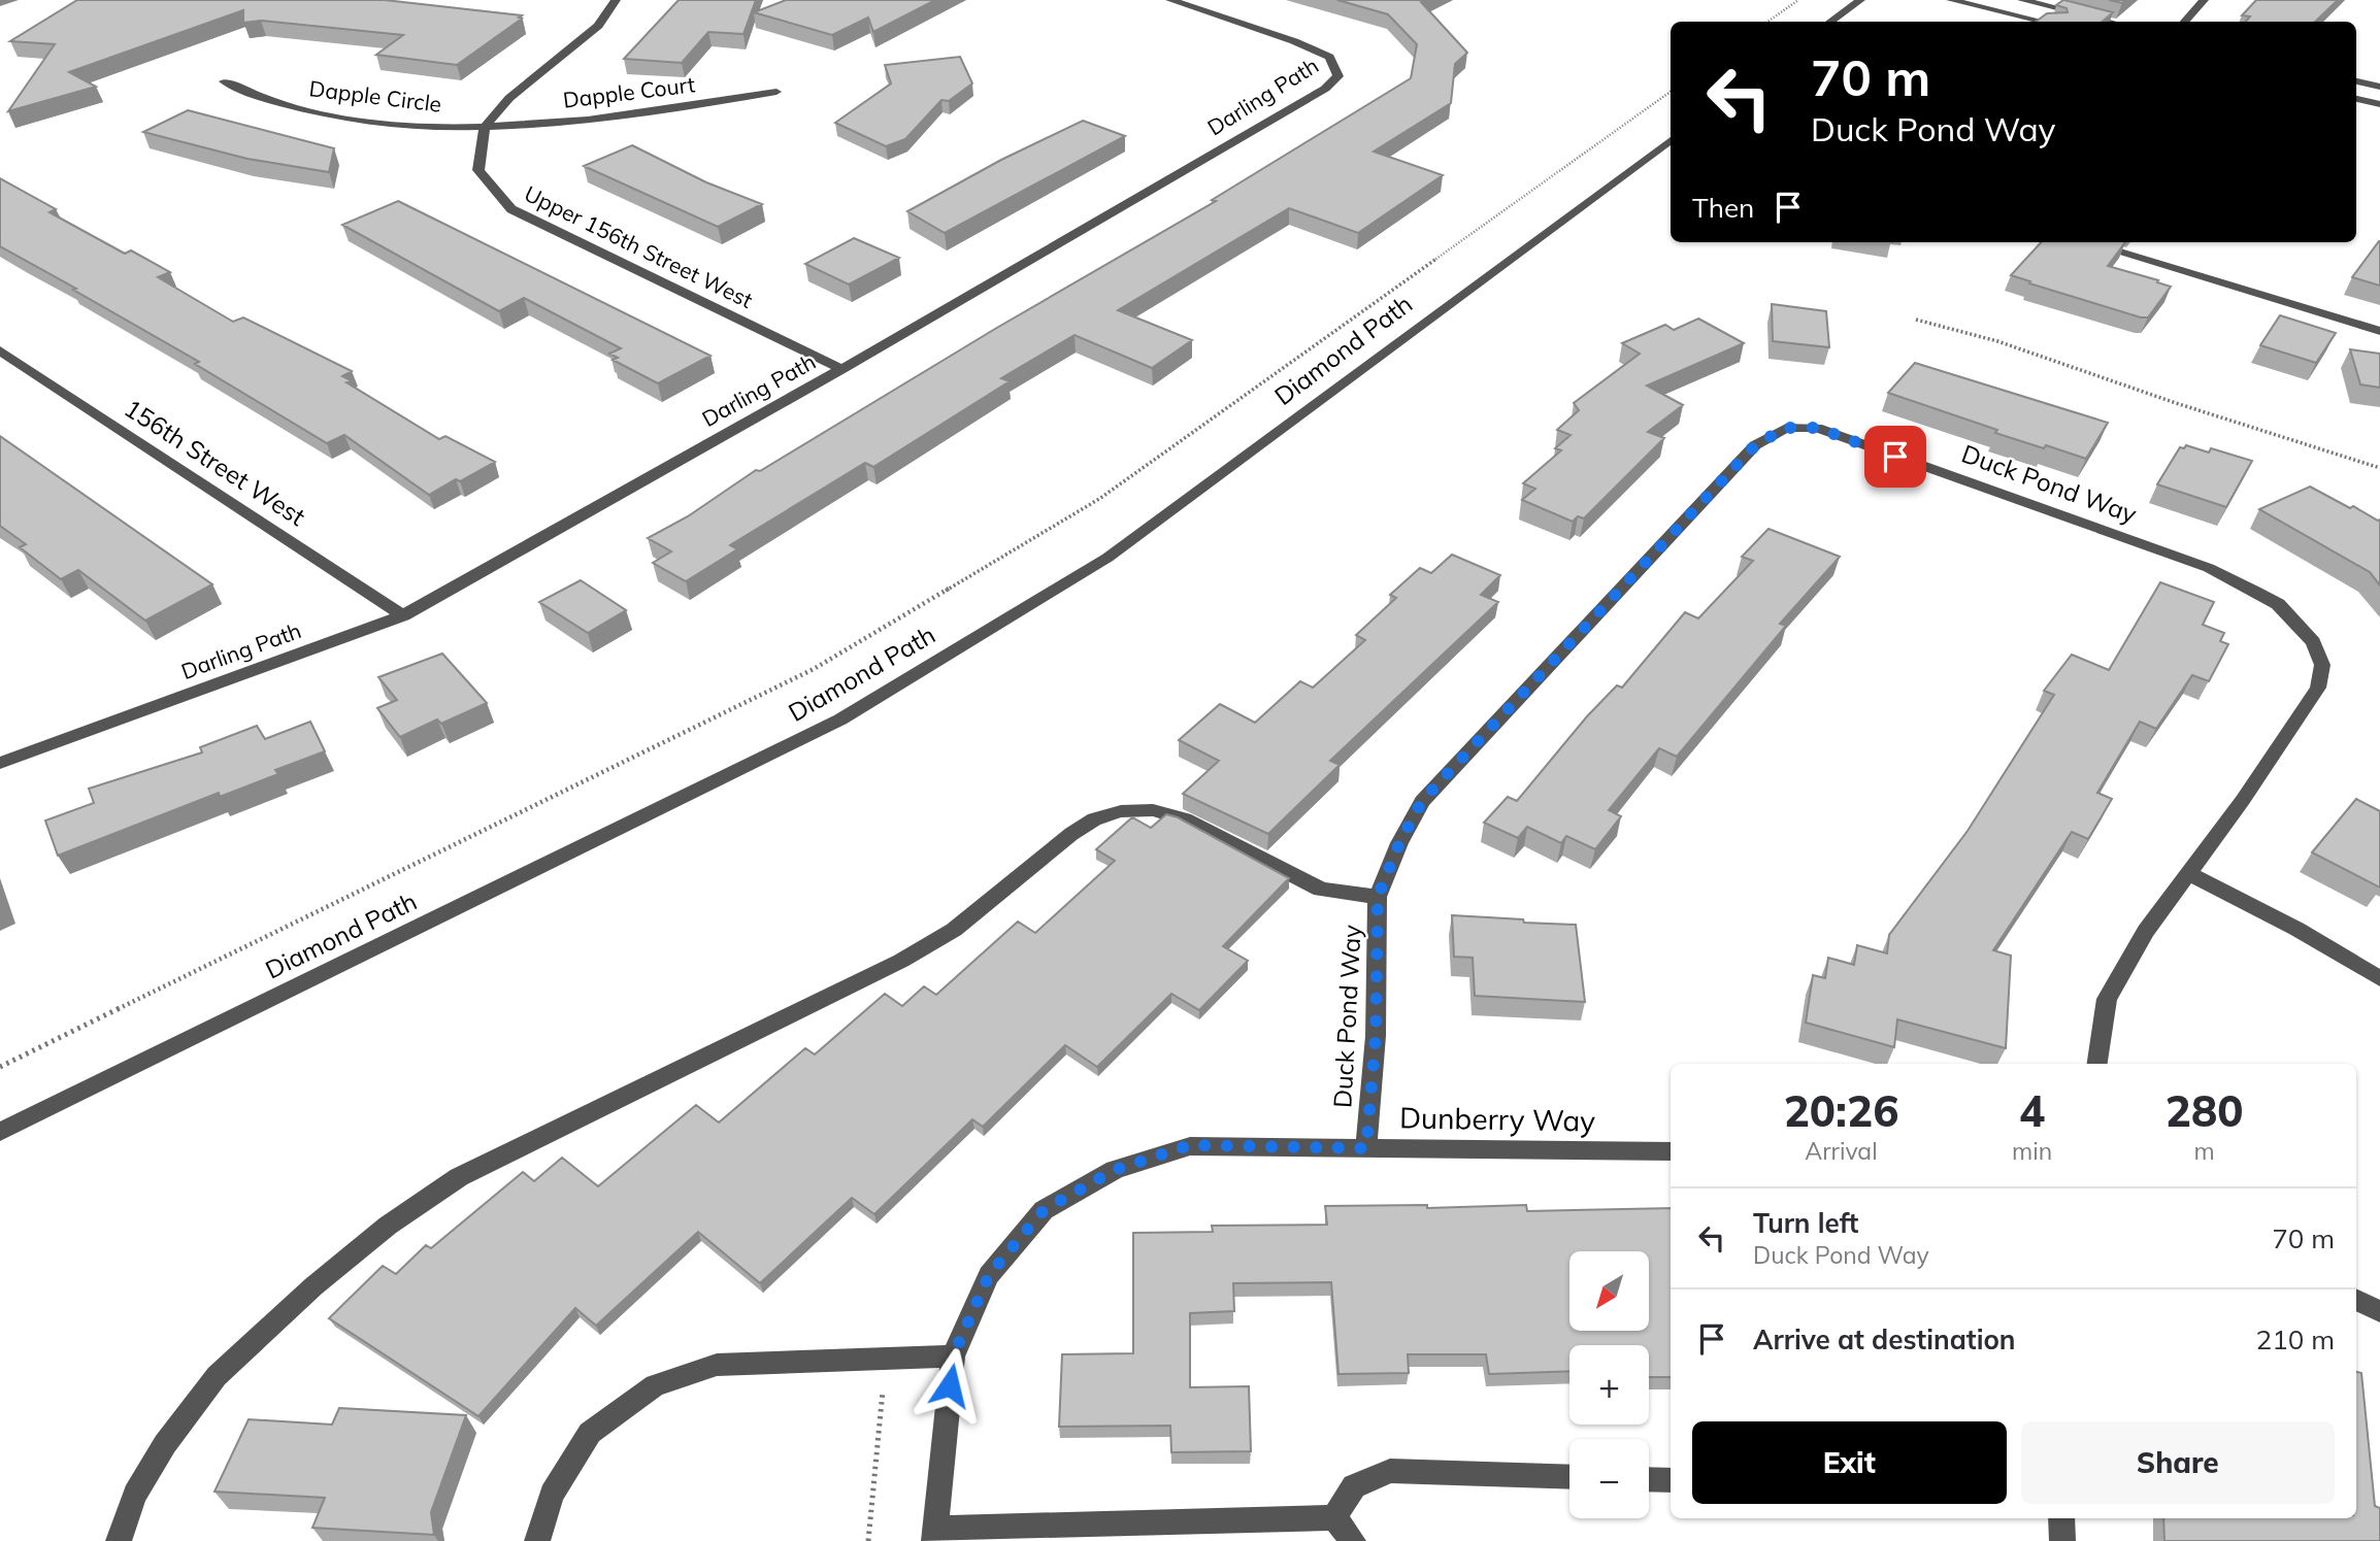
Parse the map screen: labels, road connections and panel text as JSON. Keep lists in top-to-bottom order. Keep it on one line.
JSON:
{"streets":{"street":["Dapple Court","Dapple Circle","Darling Path","Upper 156th Street West","Diamond Path","156th Street West","Duck Pond Way","Dunberry Way"]},"crossings":[["Dapple Court","Dapple Circle"],["Dapple Court","Upper 156th Street West"],["Dapple Circle","Upper 156th Street West"],["Darling Path","Upper 156th Street West"],["Darling Path","156th Street West"],["Duck Pond Way","Dunberry Way"]],"north":"bottom left","page":{"turn":["70 m","Duck Pond Way"],"then":"Then","eta":["20:26","Arrival","4","min","280","m"],"list":[{"name":"Turn left","note":"Duck Pond Way","value":"70 m"},{"name":"Arrive at destination","value":"210 m"}],"map_buttons":["+","−"],"buttons":["Exit","Share"]}}
